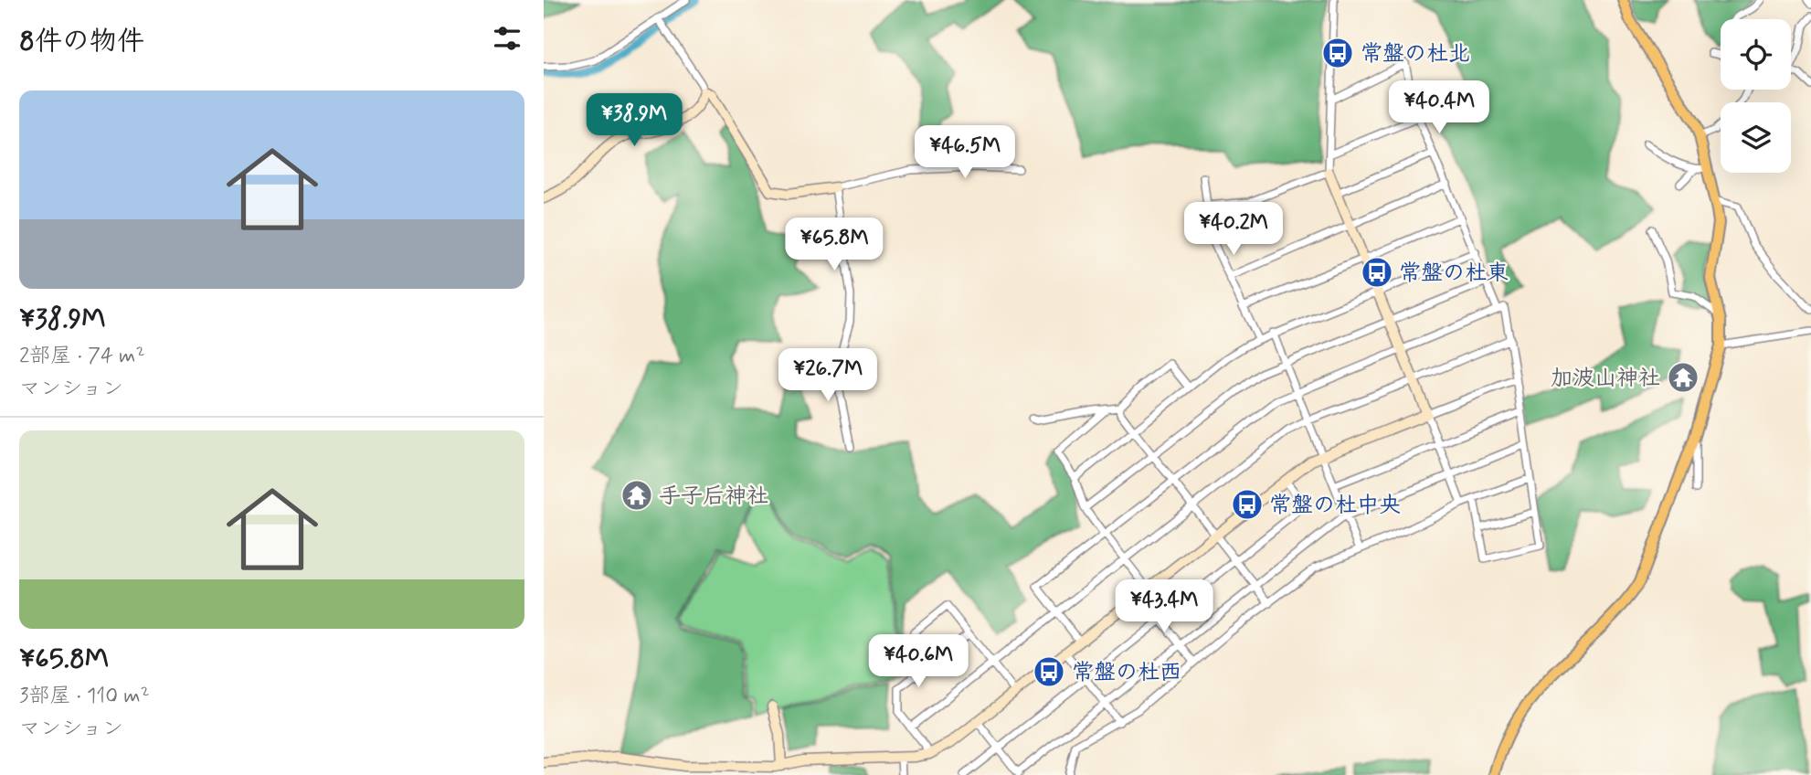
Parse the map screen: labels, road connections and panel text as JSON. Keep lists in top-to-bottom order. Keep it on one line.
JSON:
{"places":{"bus stop":["常盤の杜北","常盤の杜東","常盤の杜中央","常盤の杜西"],"temple":["加波山神社","手子后神社"]},"page":{"heading":"8件の物件","list":[{"name":"¥38.9M","note":"2部屋 · 74 m² · マンション"},{"name":"¥65.8M","note":"3部屋 · 110 m² · マンション"}],"price":["¥40.4M","¥38.9M","¥46.5M","¥40.2M","¥65.8M","¥26.7M","¥43.4M","¥40.6M"]}}
